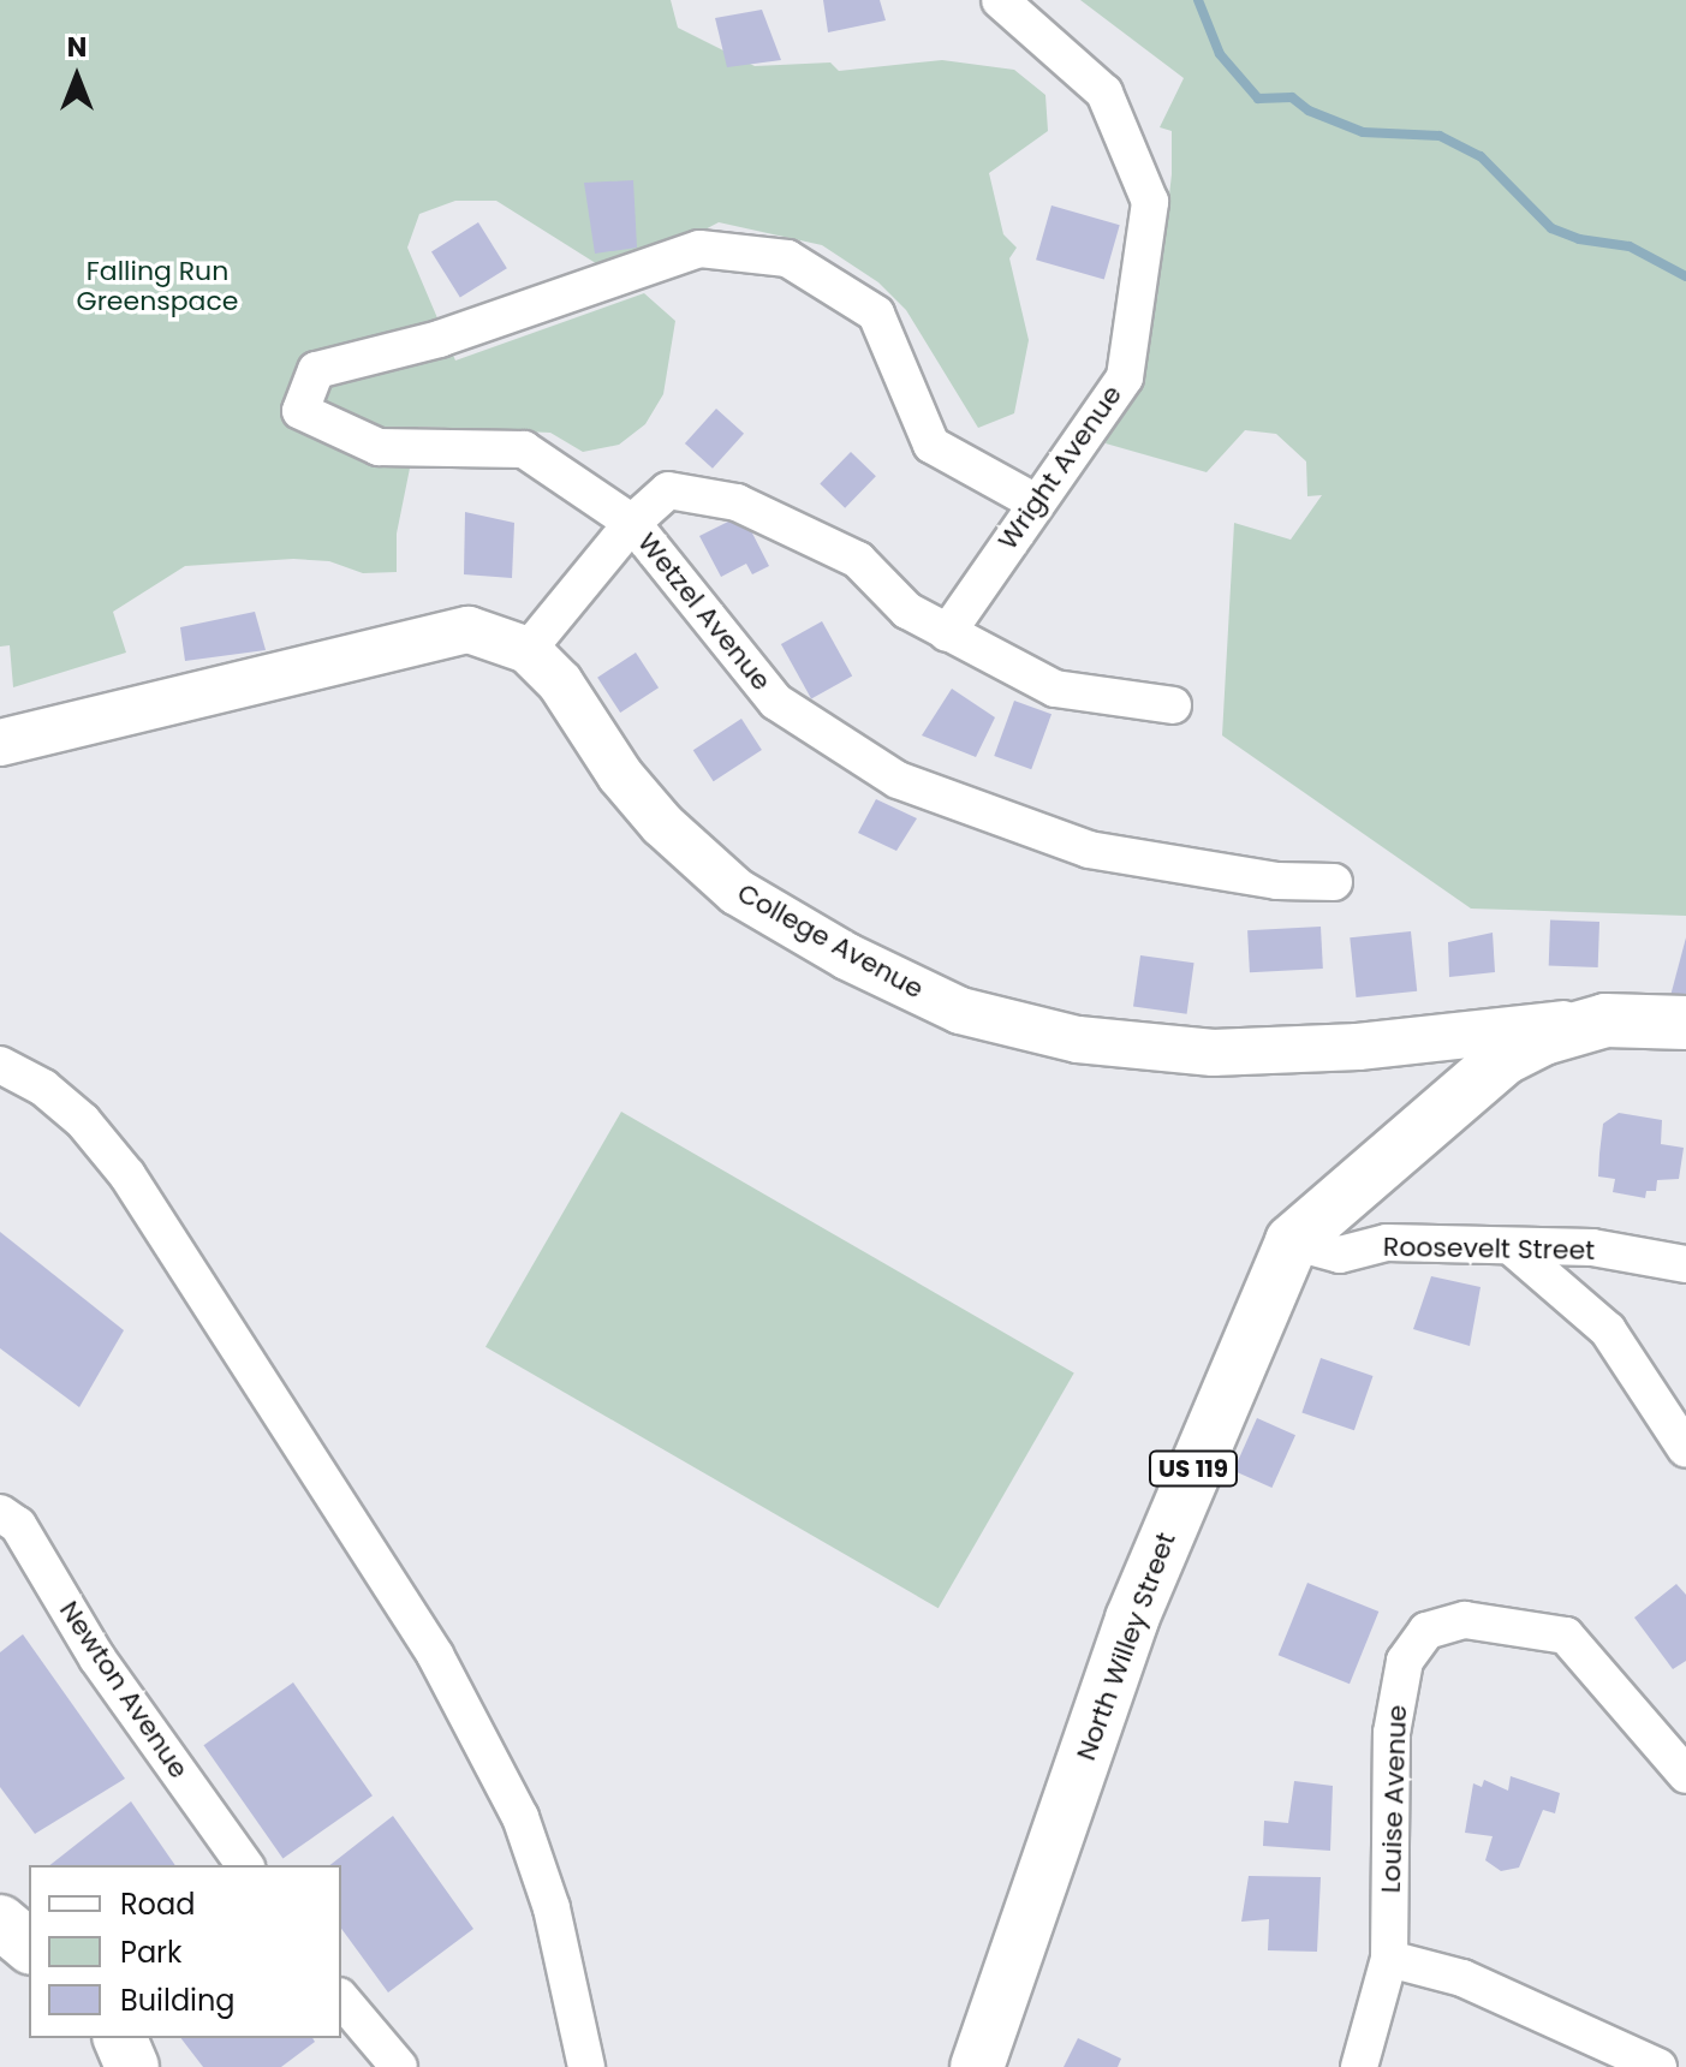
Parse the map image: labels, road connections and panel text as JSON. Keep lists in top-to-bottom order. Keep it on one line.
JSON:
{"streets":{"main road":["US 119","North Willey Street"],"street":["Wright Avenue","Wetzel Avenue","College Avenue","Roosevelt Street","Newton Avenue","Louise Avenue"]},"crossings":[["Wright Avenue","Wetzel Avenue"],["College Avenue","North Willey Street"],["Roosevelt Street","North Willey Street"]],"parks":["Falling Run Greenspace"],"legend":["Road","Park","Building"],"north":"top"}
